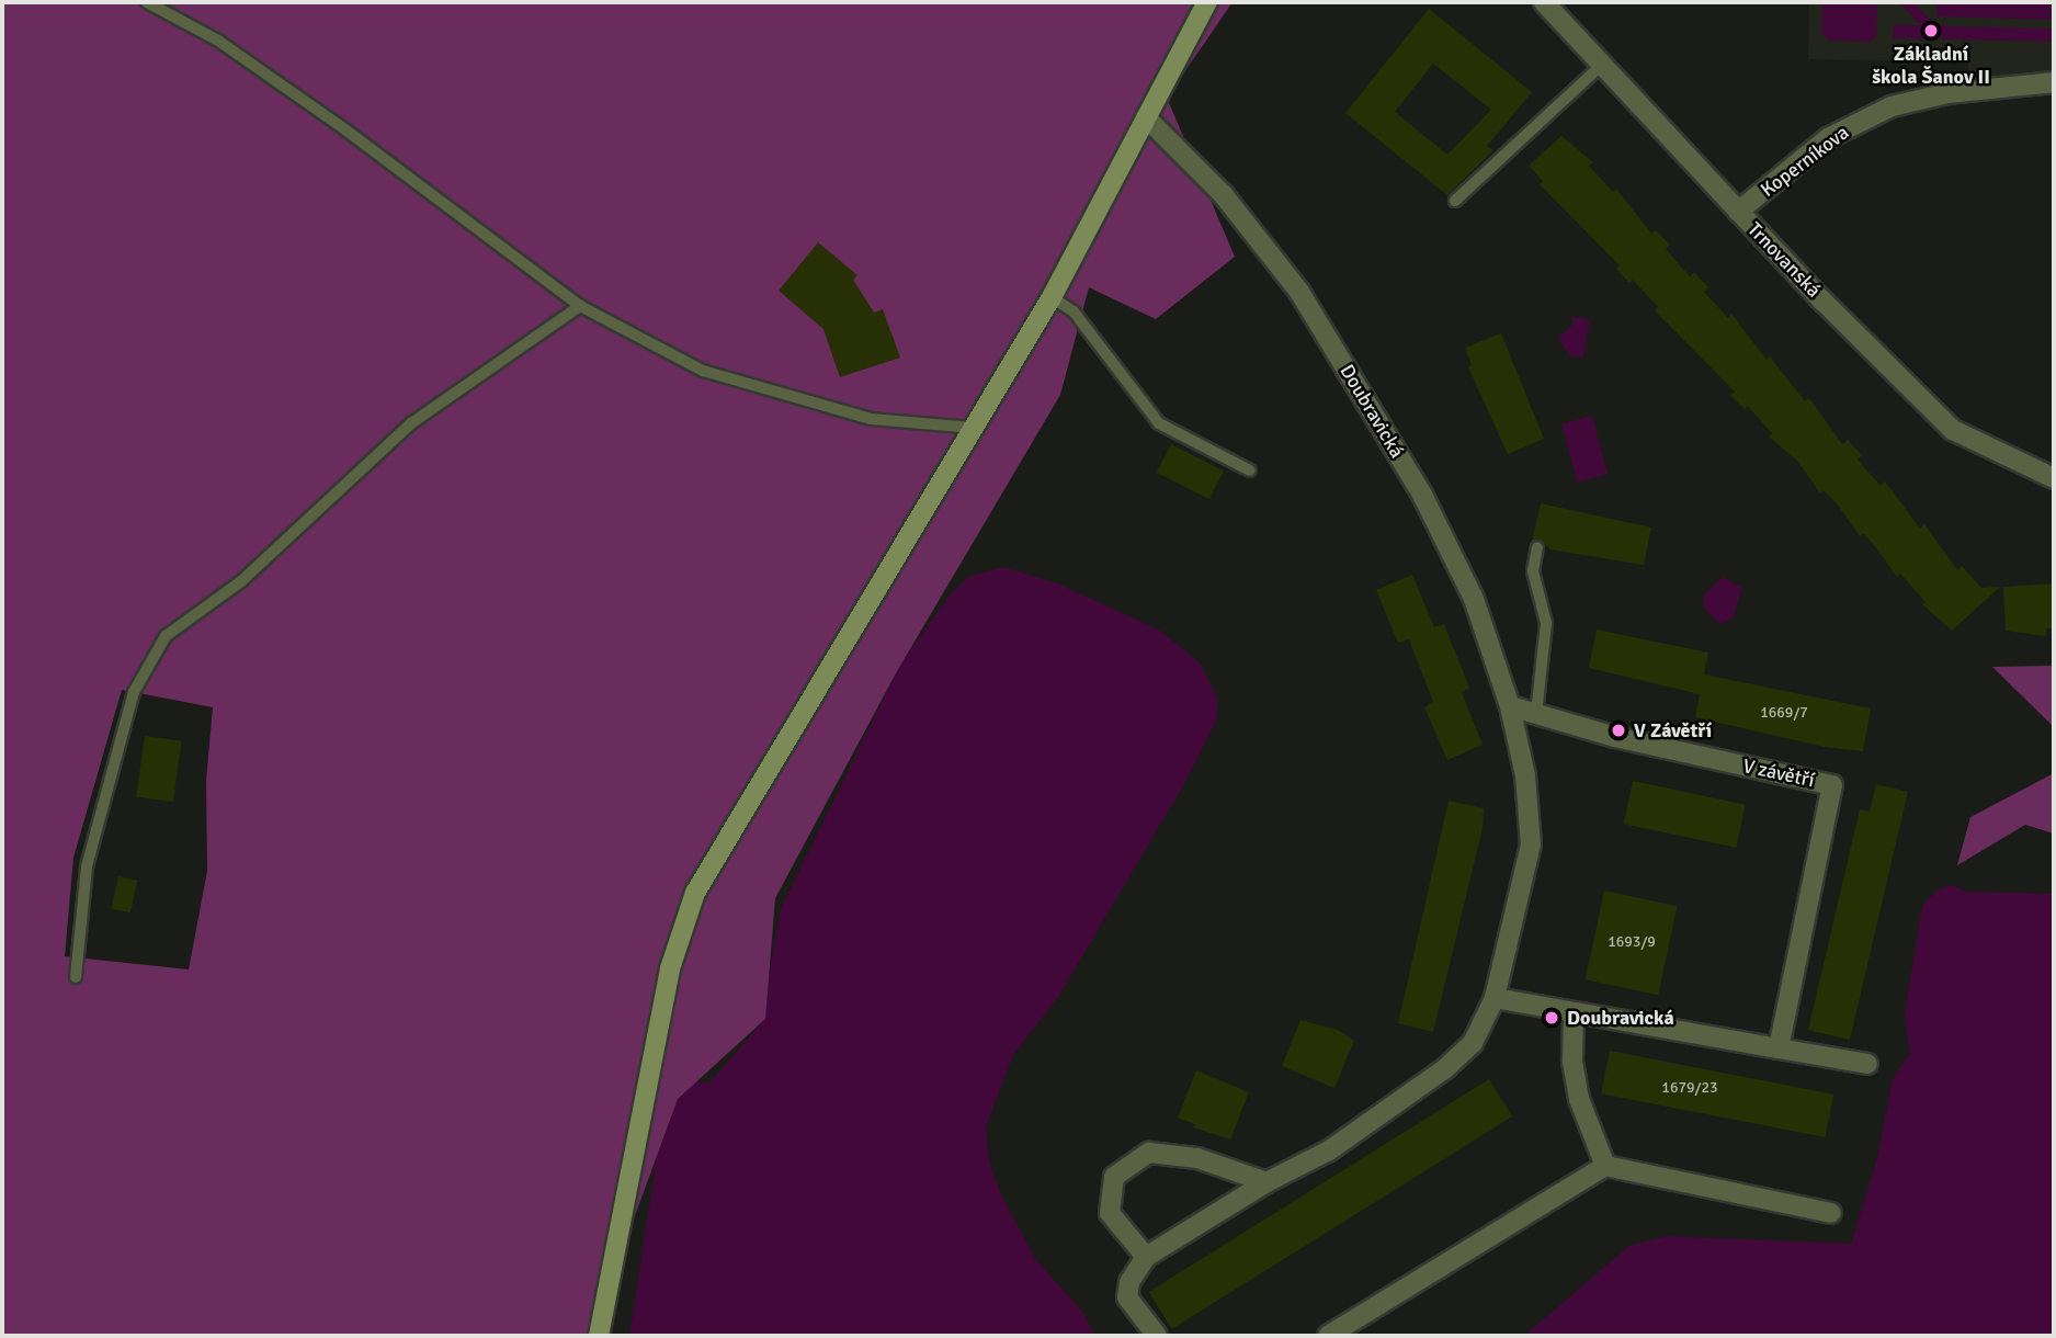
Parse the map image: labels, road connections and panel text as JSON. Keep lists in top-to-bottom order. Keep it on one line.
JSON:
{"streets":{"street":["Koperníkova","Trnovanská","Doubravická","V závětří"]},"crossings":[["Koperníkova","Trnovanská"],["Doubravická","V závětří"]],"places":["Základní škola Šanov II","V Závětří","Doubravická"],"house_numbers":["1669/7","1693/9","1679/23"]}
